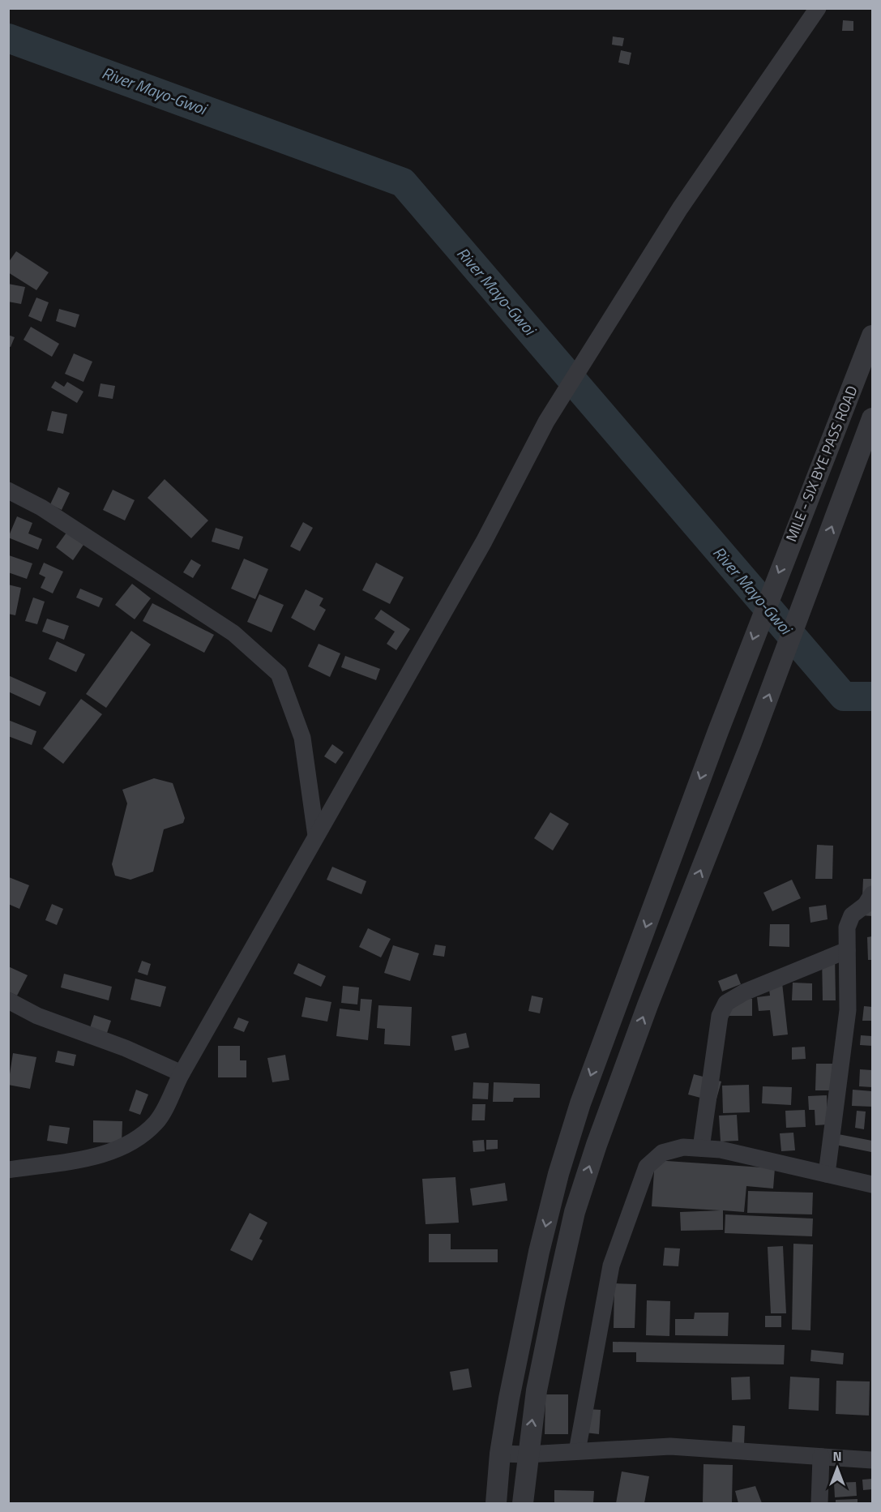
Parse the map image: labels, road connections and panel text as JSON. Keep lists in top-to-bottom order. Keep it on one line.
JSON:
{"streets":{"street":["MILE - SIX BYE PASS ROAD"]},"water":["River Mayo-Gwoi"],"north":"top"}
